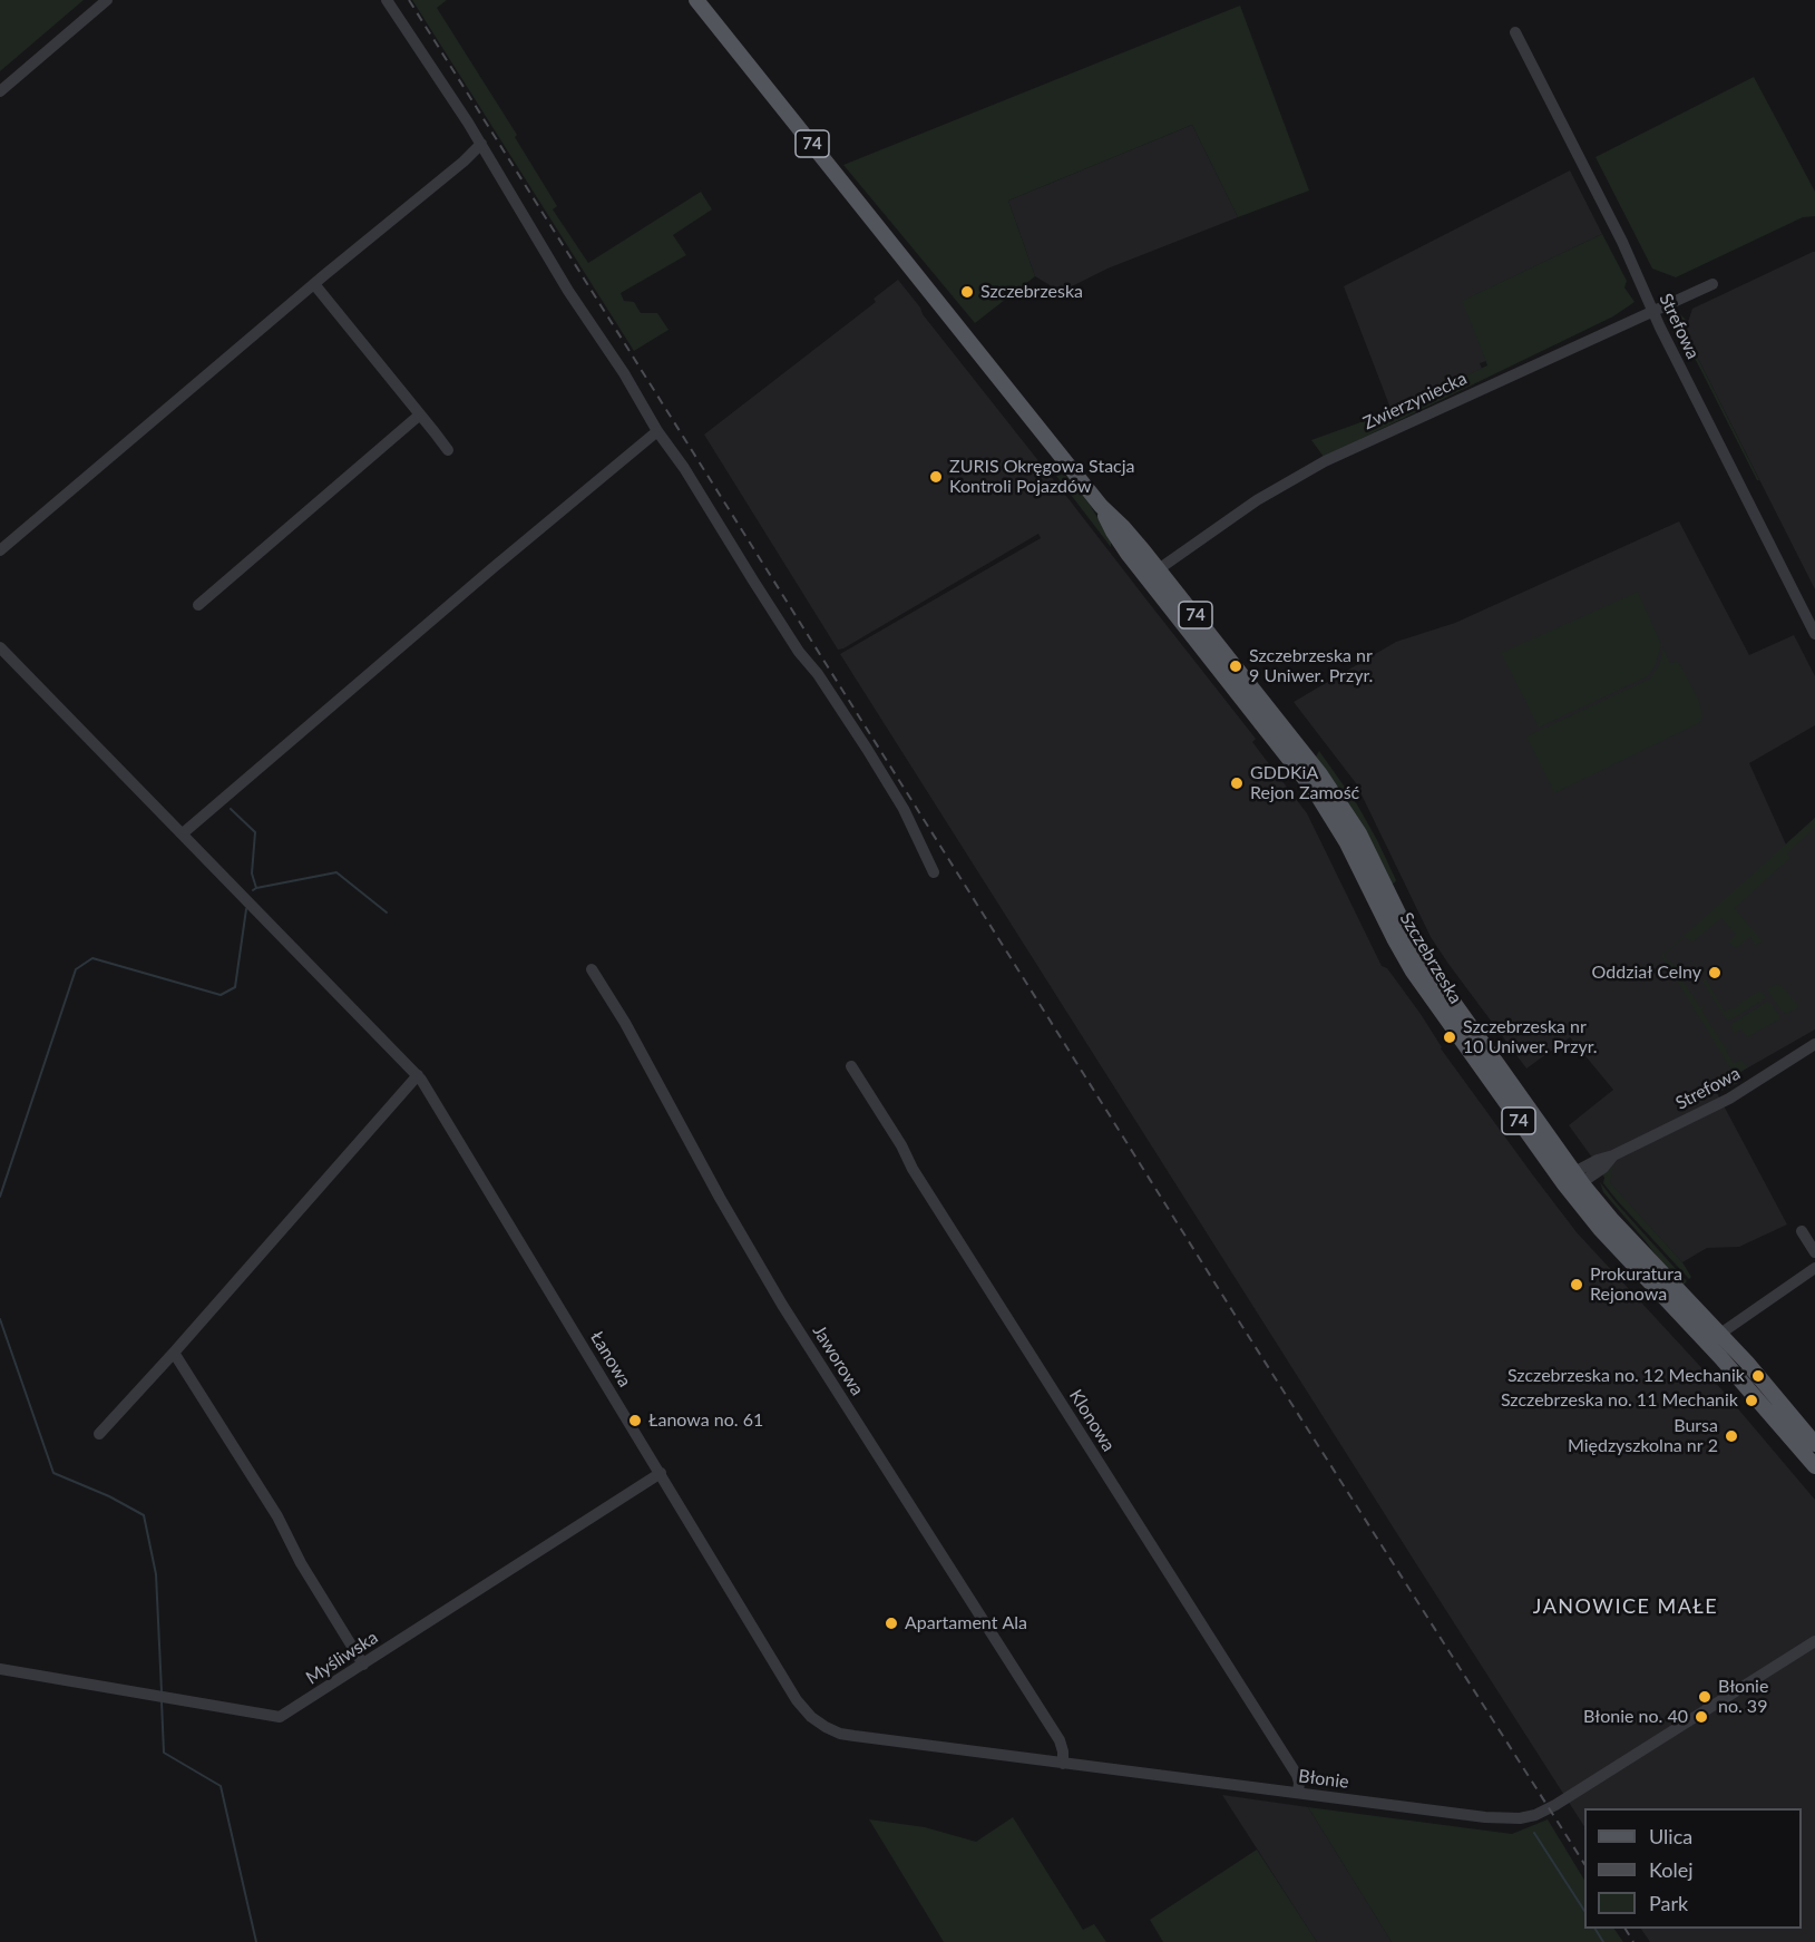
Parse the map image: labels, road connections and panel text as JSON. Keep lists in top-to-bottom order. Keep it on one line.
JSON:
{"streets":{"main road":["74","Szczebrzeska"],"street":["Strefowa","Zwierzyniecka","Łanowa","Jaworowa","Klonowa","Myśliwska","Błonie"]},"crossings":[["Strefowa","Zwierzyniecka"],["Strefowa","Szczebrzeska"],["Zwierzyniecka","Szczebrzeska"],["Łanowa","Myśliwska"],["Łanowa","Błonie"],["Jaworowa","Błonie"],["Klonowa","Błonie"]],"districts":["JANOWICE MAŁE"],"places":["Szczebrzeska","ZURIS Okręgowa Stacja Kontroli Pojazdów","Szczebrzeska nr 9 Uniwer. Przyr.","GDDKiA Rejon Zamość","Oddział Celny","Szczebrzeska nr 10 Uniwer. Przyr.","Prokuratura Rejonowa","Szczebrzeska no. 12 Mechanik","Szczebrzeska no. 11 Mechanik","Łanowa no. 61","Bursa Międzyszkolna nr 2","Apartament Ala","Błonie no. 39","Błonie no. 40"],"legend":["Ulica","Kolej","Park"]}
